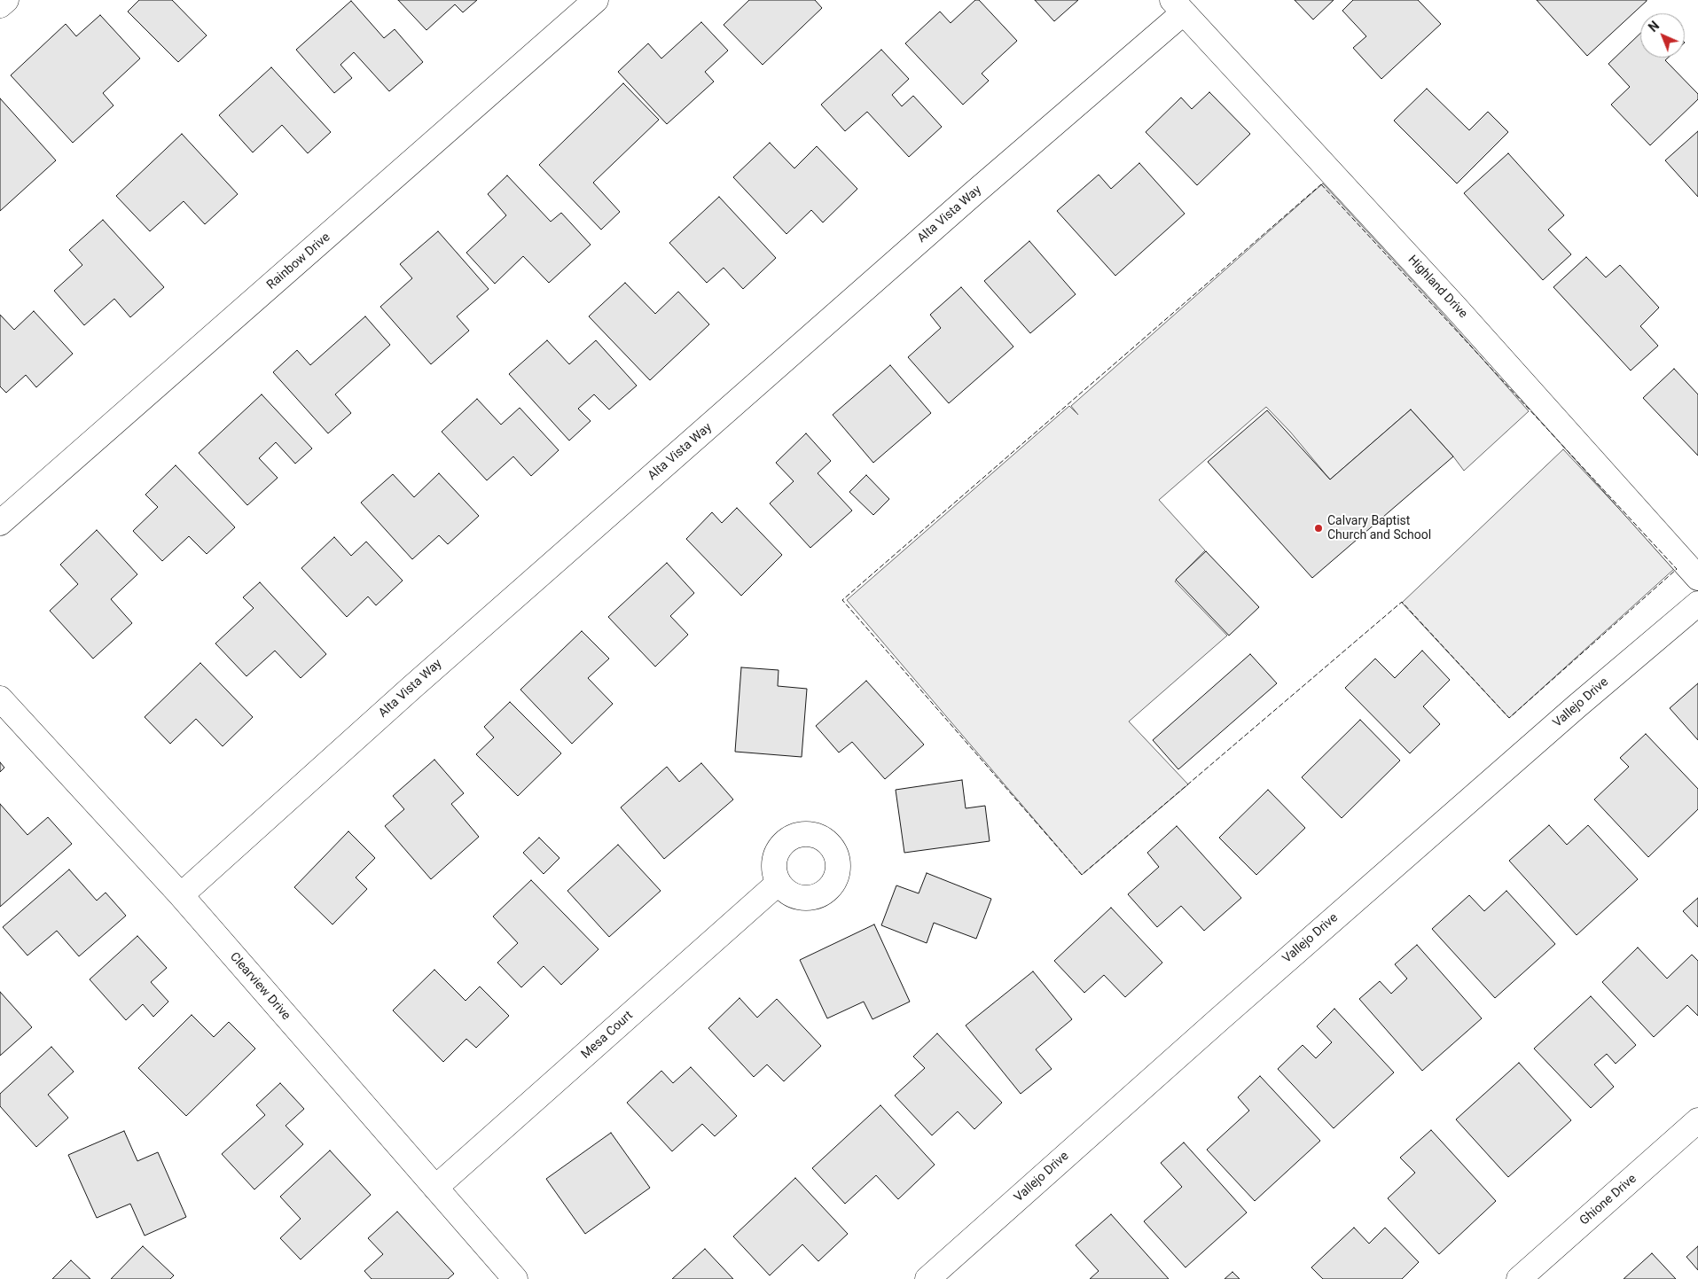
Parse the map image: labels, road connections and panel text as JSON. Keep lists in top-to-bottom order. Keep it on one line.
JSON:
{"streets":{"street":["Alta Vista Way","Rainbow Drive","Highland Drive","Vallejo Drive","Clearview Drive","Mesa Court","Ghione Drive"]},"crossings":[["Alta Vista Way","Highland Drive"],["Alta Vista Way","Clearview Drive"],["Clearview Drive","Mesa Court"]],"places":["Calvary Baptist Church and School"],"north":"top left"}
